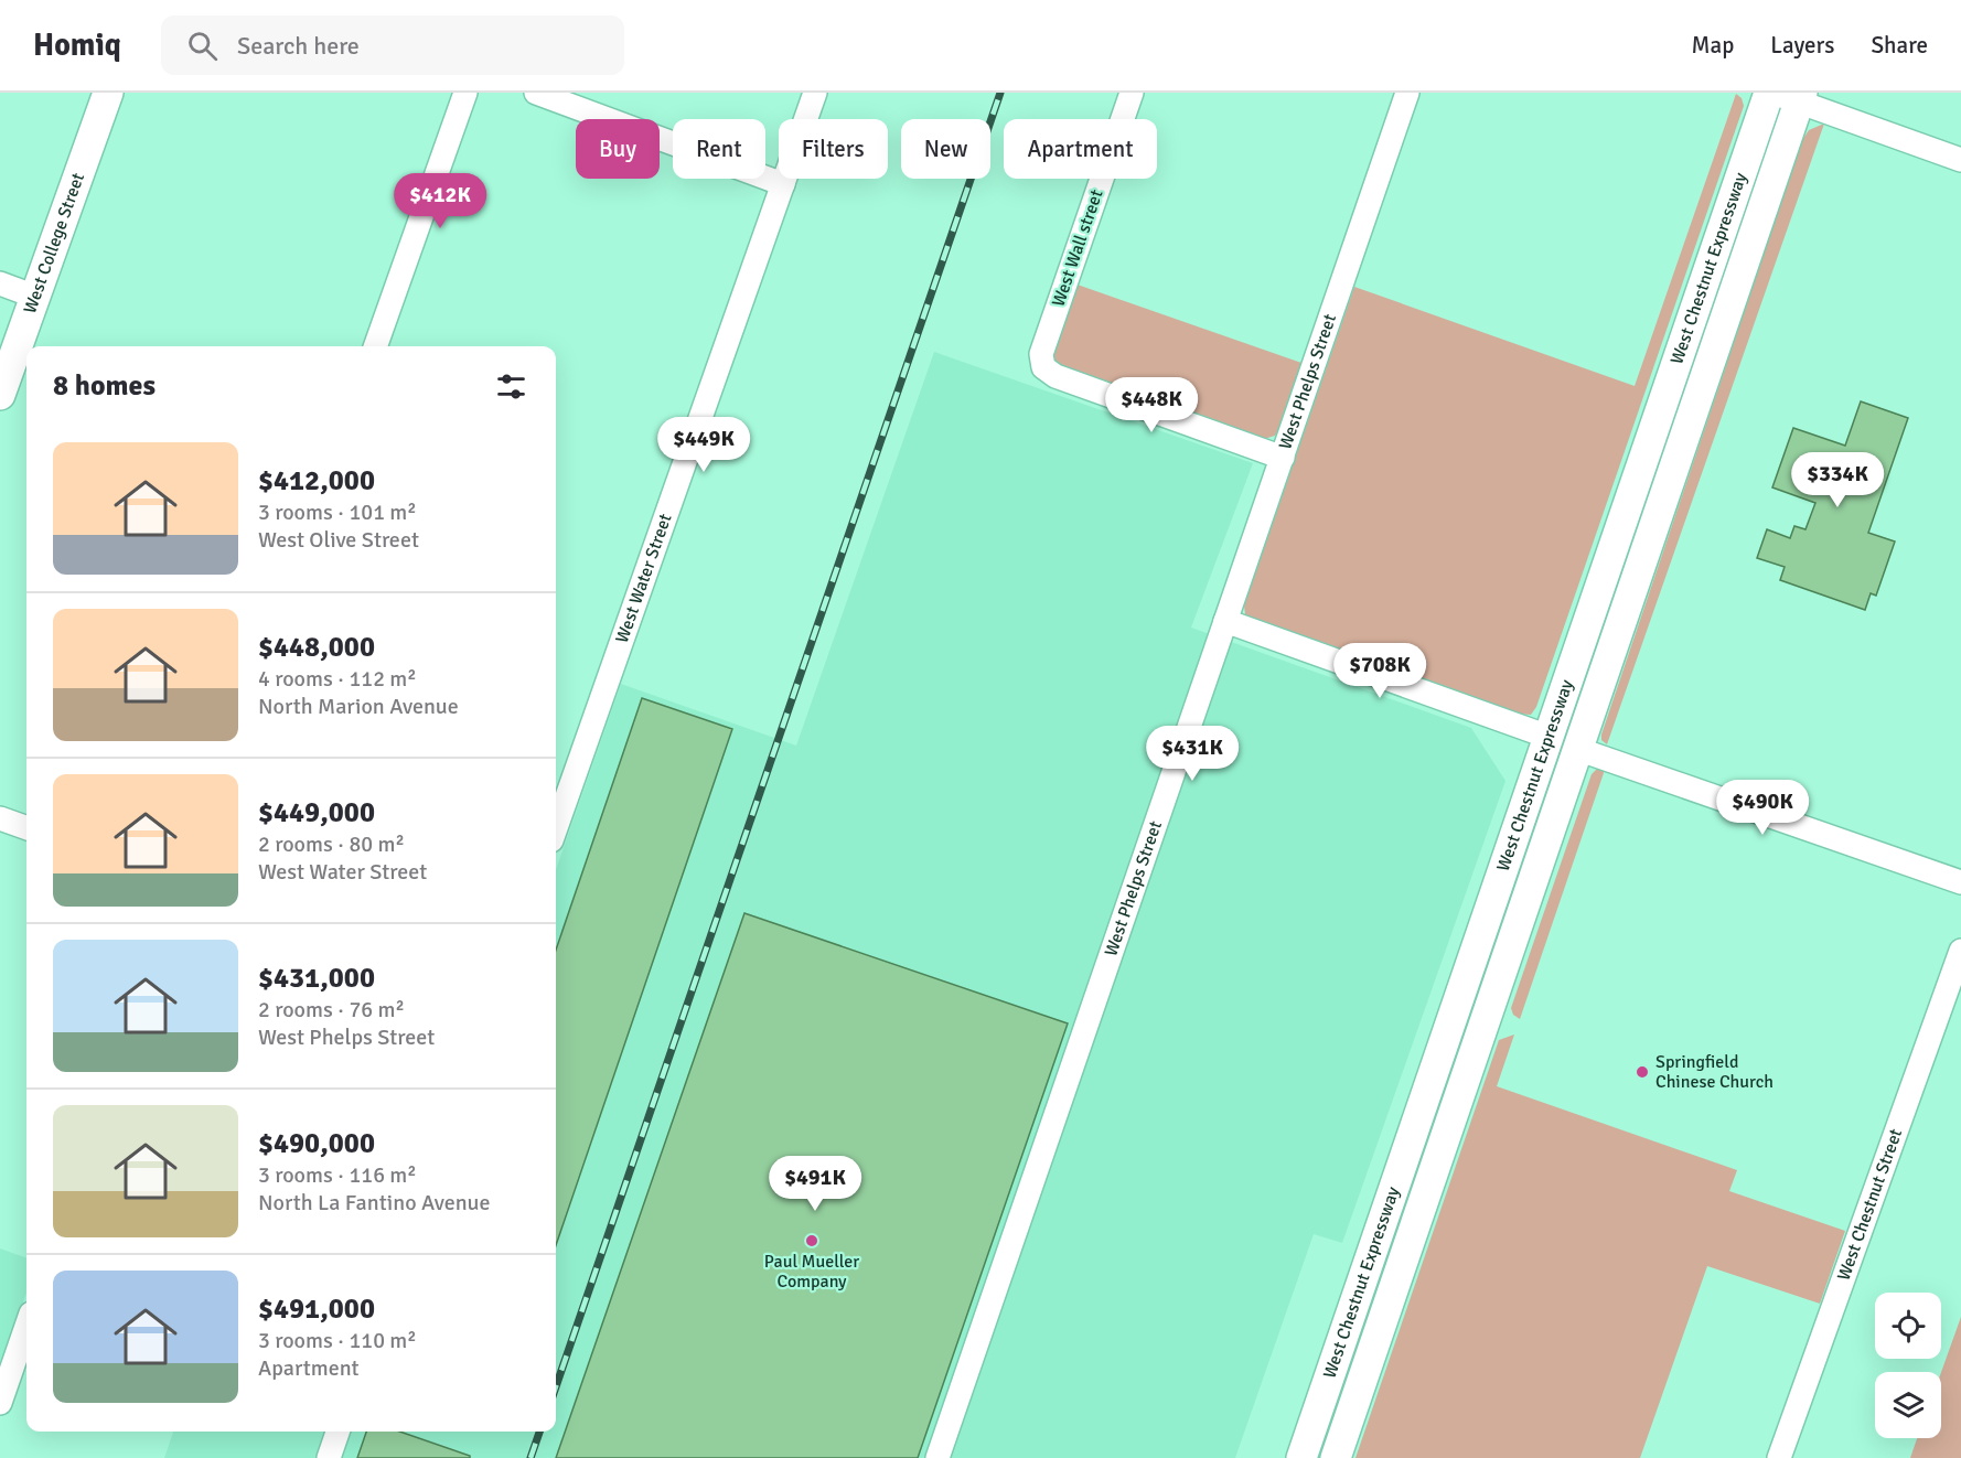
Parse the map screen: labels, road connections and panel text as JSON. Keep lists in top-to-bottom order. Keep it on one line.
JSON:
{"streets":{"main road":["West College Street","West Chestnut Expressway"],"street":["West Wall street","West Phelps Street","West Water Street","West Chestnut Street"]},"crossings":[["West Wall street","West Phelps Street"]],"places":["Springfield Chinese Church","Paul Mueller Company"],"page":{"header":"Homiq","search":"Search here","nav":["Map","Layers","Share"],"chip":["Buy","Rent","Filters","New","Apartment"],"price":["$412K","$448K","$449K","$334K","$708K","$431K","$490K","$491K"],"heading":"8 homes","list":[{"name":"$412,000","note":"3 rooms · 101 m² · West Olive Street"},{"name":"$448,000","note":"4 rooms · 112 m² · North Marion Avenue"},{"name":"$449,000","note":"2 rooms · 80 m² · West Water Street"},{"name":"$431,000","note":"2 rooms · 76 m² · West Phelps Street"},{"name":"$490,000","note":"3 rooms · 116 m² · North La Fantino Avenue"},{"name":"$491,000","note":"3 rooms · 110 m² · Apartment"}]}}
